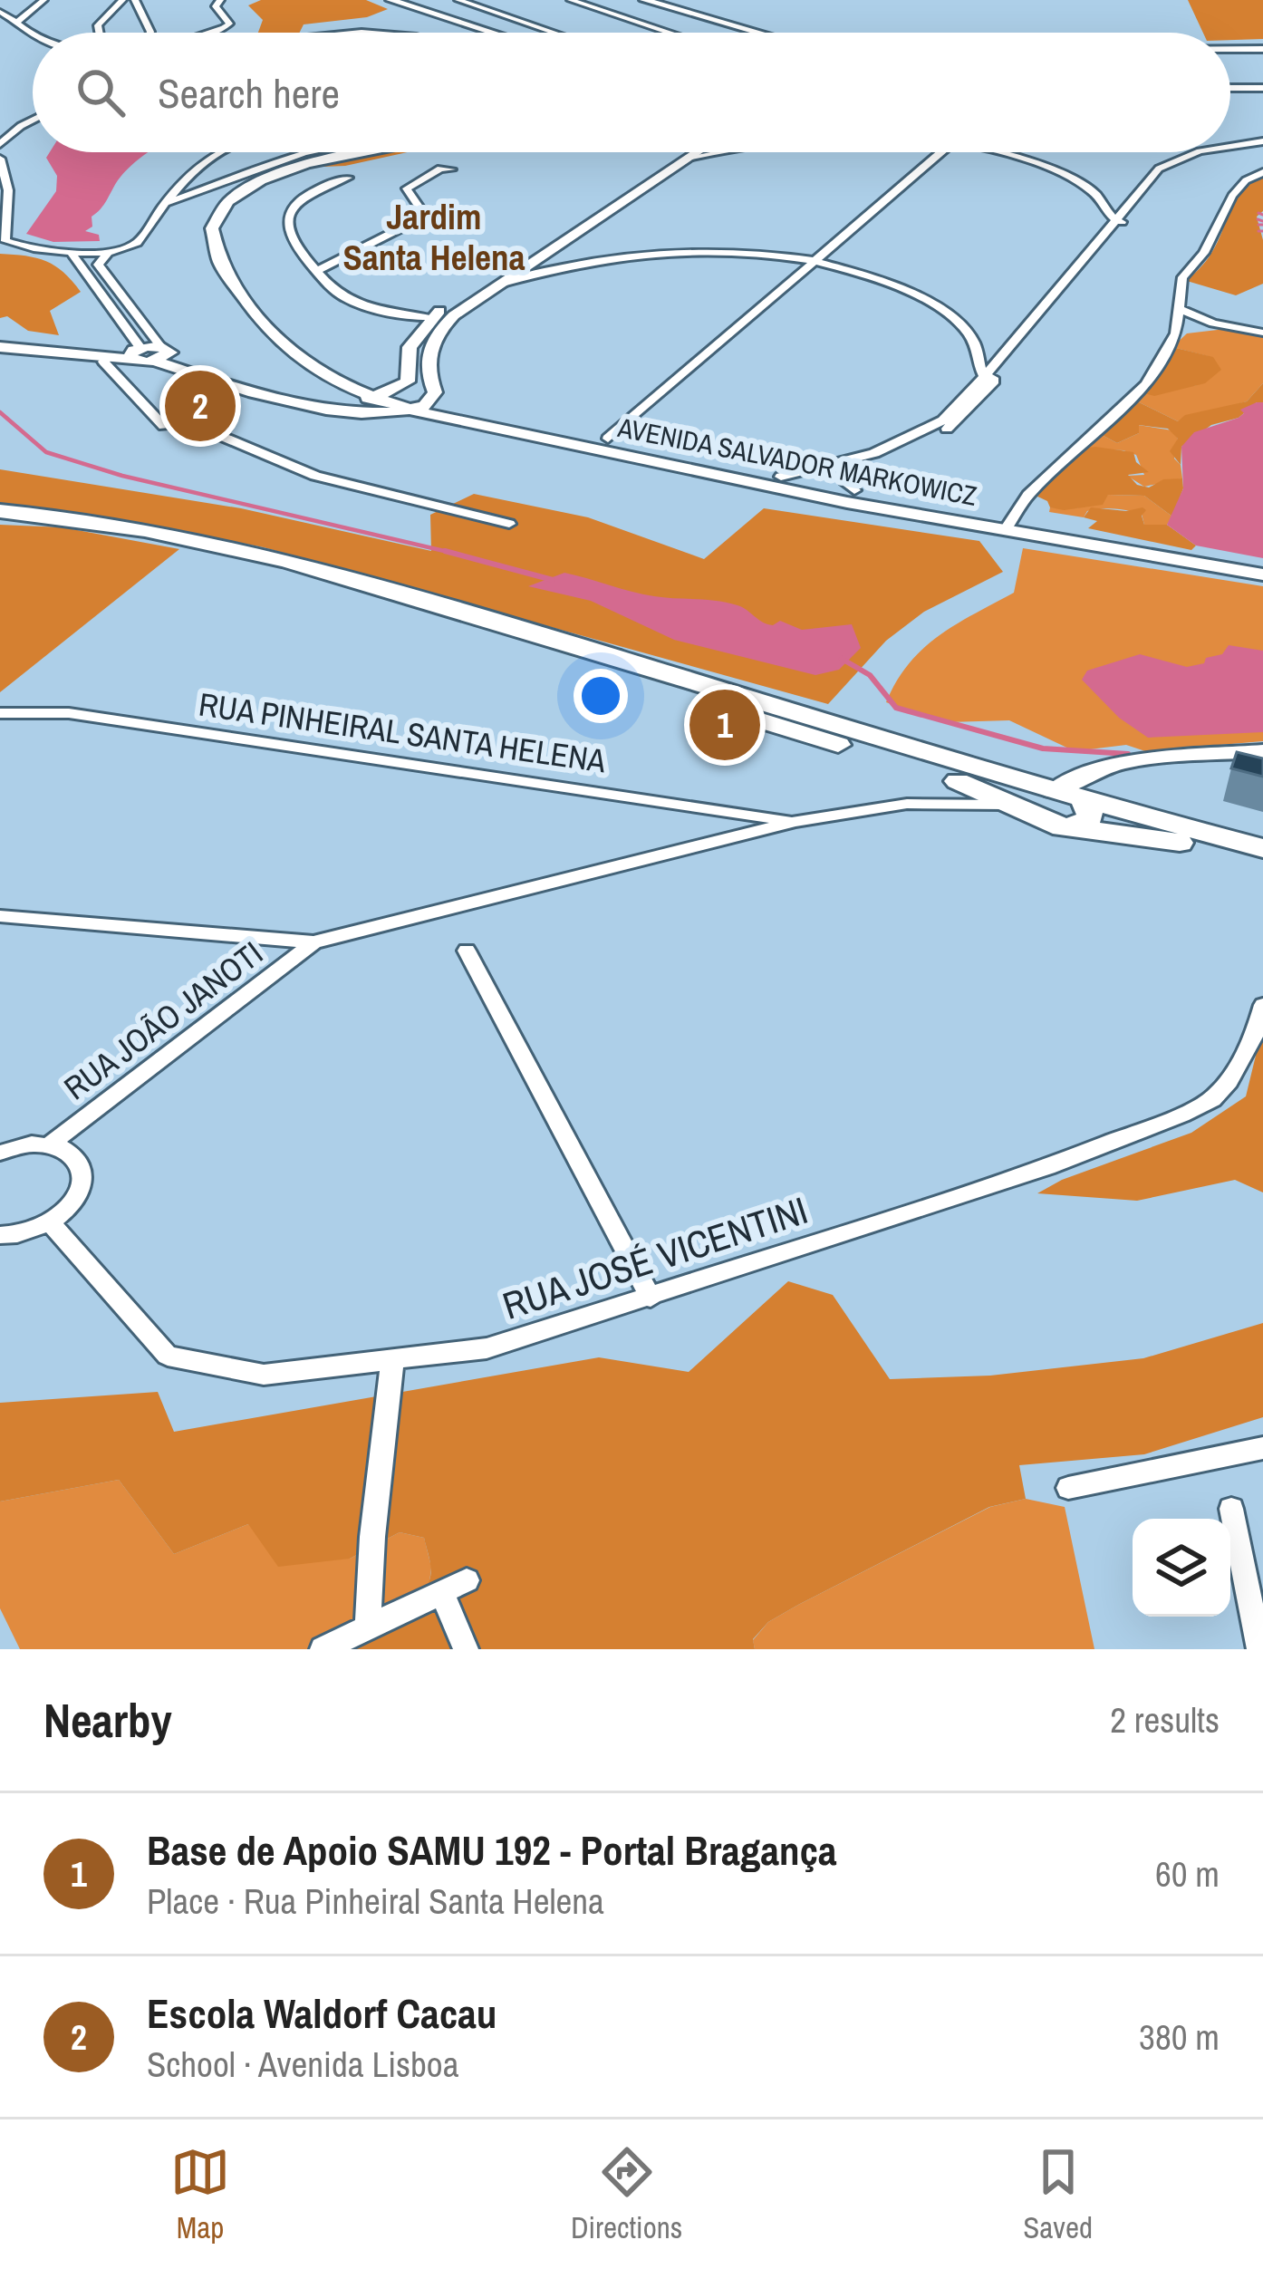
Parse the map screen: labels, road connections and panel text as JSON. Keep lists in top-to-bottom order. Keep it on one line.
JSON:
{"streets":{"street":["AVENIDA SALVADOR MARKOWICZ","RUA PINHEIRAL SANTA HELENA","RUA JOÃO JANOTI","RUA JOSÉ VICENTINI"]},"districts":["Jardim Santa Helena"],"page":{"search":"Search here","pins":["2","1"],"heading":["Nearby","2 results"],"list":[{"mark":"1","name":"Base de Apoio SAMU 192 - Portal Bragança","note":"Place · Rua Pinheiral Santa Helena","value":"60 m"},{"mark":"2","name":"Escola Waldorf Cacau","note":"School · Avenida Lisboa","value":"380 m"}],"nav":["Map","Directions","Saved"]}}
